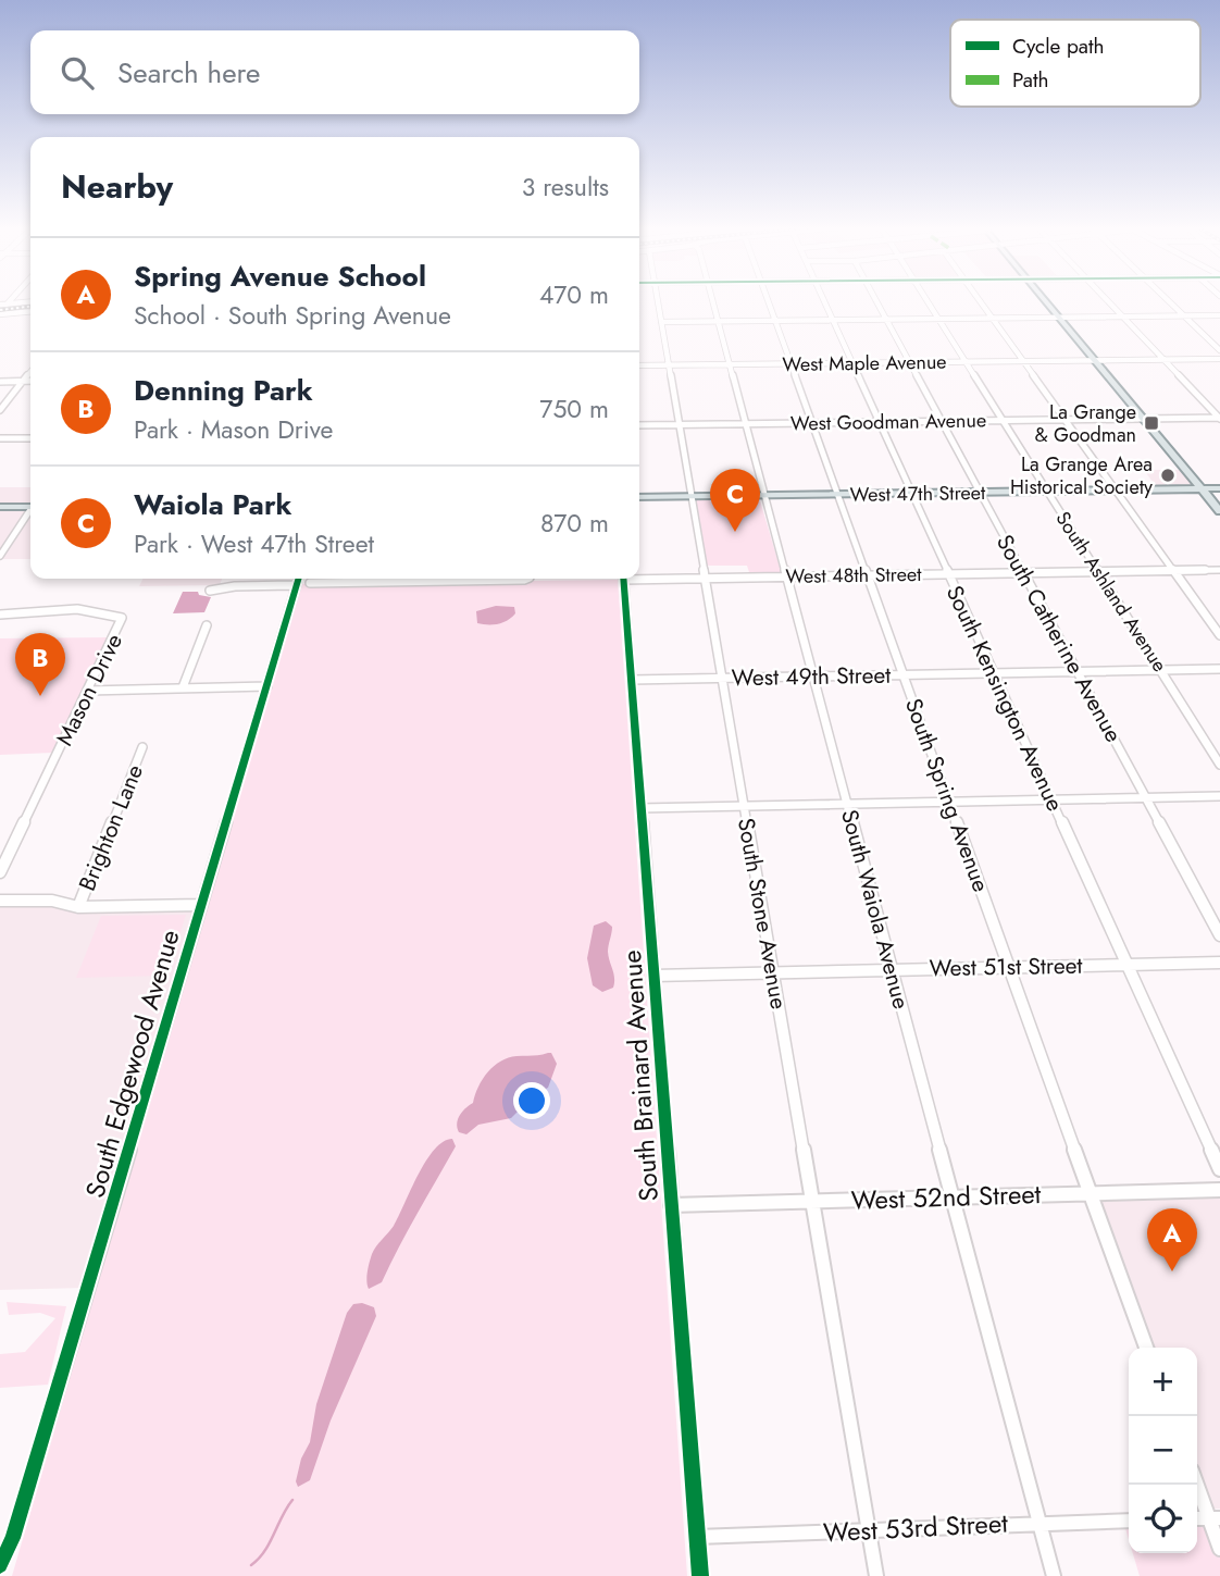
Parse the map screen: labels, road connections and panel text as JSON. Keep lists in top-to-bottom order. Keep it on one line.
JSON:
{"streets":{"main road":["West 47th Street"],"street":["West Maple Avenue","West Goodman Avenue","West 48th Street","South Ashland Avenue","South Catherine Avenue","West 49th Street","Mason Drive","South Kensington Avenue","South Spring Avenue","Brighton Lane","South Waiola Avenue","South Stone Avenue","West 51st Street","South Edgewood Avenue","South Brainard Avenue","West 52nd Street","West 53rd Street"]},"crossings":[["West Maple Avenue","South Ashland Avenue"],["West Maple Avenue","South Catherine Avenue"],["West Maple Avenue","South Kensington Avenue"],["West Maple Avenue","South Spring Avenue"],["West Maple Avenue","South Waiola Avenue"],["West Maple Avenue","South Stone Avenue"],["West Goodman Avenue","South Ashland Avenue"],["West Goodman Avenue","South Catherine Avenue"],["West Goodman Avenue","South Kensington Avenue"],["West Goodman Avenue","South Spring Avenue"],["West Goodman Avenue","South Waiola Avenue"],["West Goodman Avenue","South Stone Avenue"],["West 47th Street","South Ashland Avenue"],["West 47th Street","South Catherine Avenue"],["West 47th Street","South Kensington Avenue"],["West 47th Street","South Spring Avenue"],["West 47th Street","South Waiola Avenue"],["West 47th Street","South Stone Avenue"],["West 48th Street","South Ashland Avenue"],["West 48th Street","South Catherine Avenue"],["West 48th Street","South Kensington Avenue"],["West 48th Street","South Spring Avenue"],["West 48th Street","South Waiola Avenue"],["West 48th Street","South Stone Avenue"],["South Ashland Avenue","West 49th Street"],["South Catherine Avenue","West 49th Street"],["West 49th Street","South Kensington Avenue"],["West 49th Street","South Spring Avenue"],["West 49th Street","South Waiola Avenue"],["West 49th Street","South Stone Avenue"],["West 49th Street","South Brainard Avenue"],["South Kensington Avenue","West 51st Street"],["South Spring Avenue","West 51st Street"],["South Spring Avenue","West 52nd Street"],["South Waiola Avenue","West 51st Street"],["South Waiola Avenue","West 52nd Street"],["South Waiola Avenue","West 53rd Street"],["South Stone Avenue","West 51st Street"],["South Stone Avenue","West 52nd Street"],["South Stone Avenue","West 53rd Street"],["West 51st Street","South Brainard Avenue"],["South Brainard Avenue","West 52nd Street"],["South Brainard Avenue","West 53rd Street"]],"places":{"transit":["La Grange & Goodman"],"other":["La Grange Area Historical Society"]},"legend":["Cycle path","Path"],"page":{"search":"Search here","heading":["Nearby","3 results"],"list":[{"mark":"A","name":"Spring Avenue School","note":"School · South Spring Avenue","value":"470 m"},{"mark":"B","name":"Denning Park","note":"Park · Mason Drive","value":"750 m"},{"mark":"C","name":"Waiola Park","note":"Park · West 47th Street","value":"870 m"}],"pins":["C","B","A"],"map_buttons":["+","−"]}}
